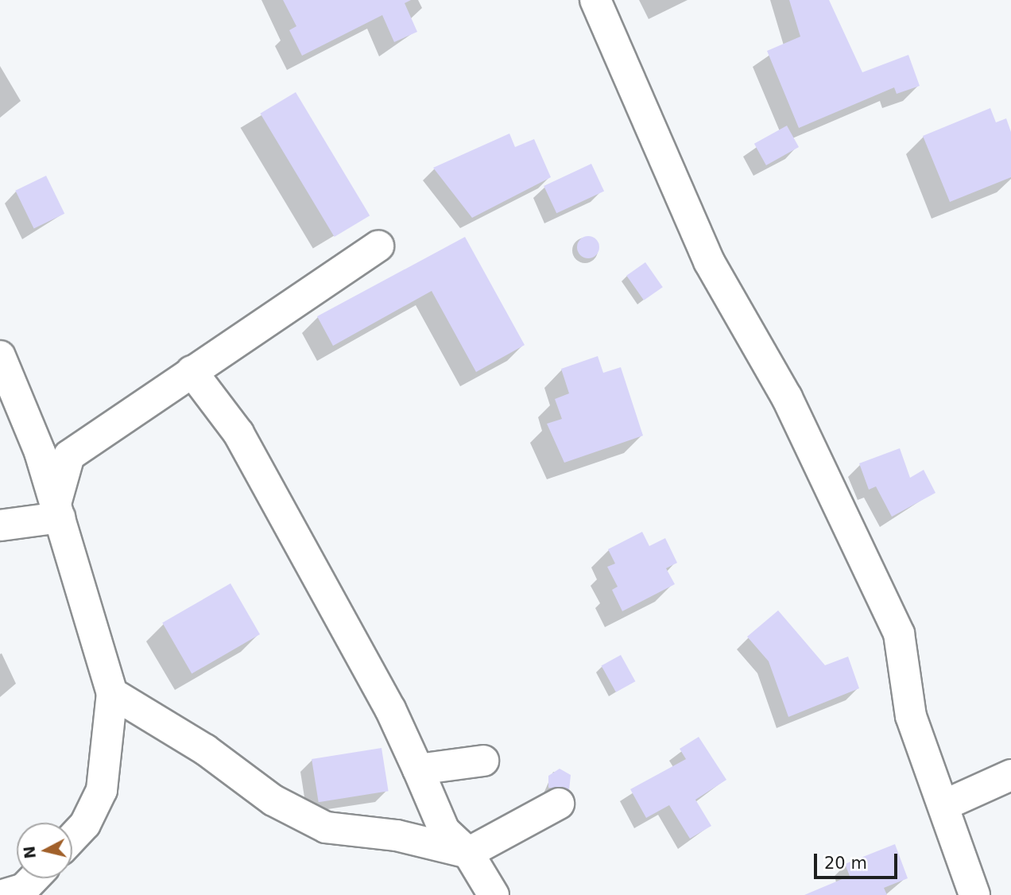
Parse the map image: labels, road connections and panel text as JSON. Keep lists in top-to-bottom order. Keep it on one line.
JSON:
{"scale_bar":"20 m","north":"left"}
